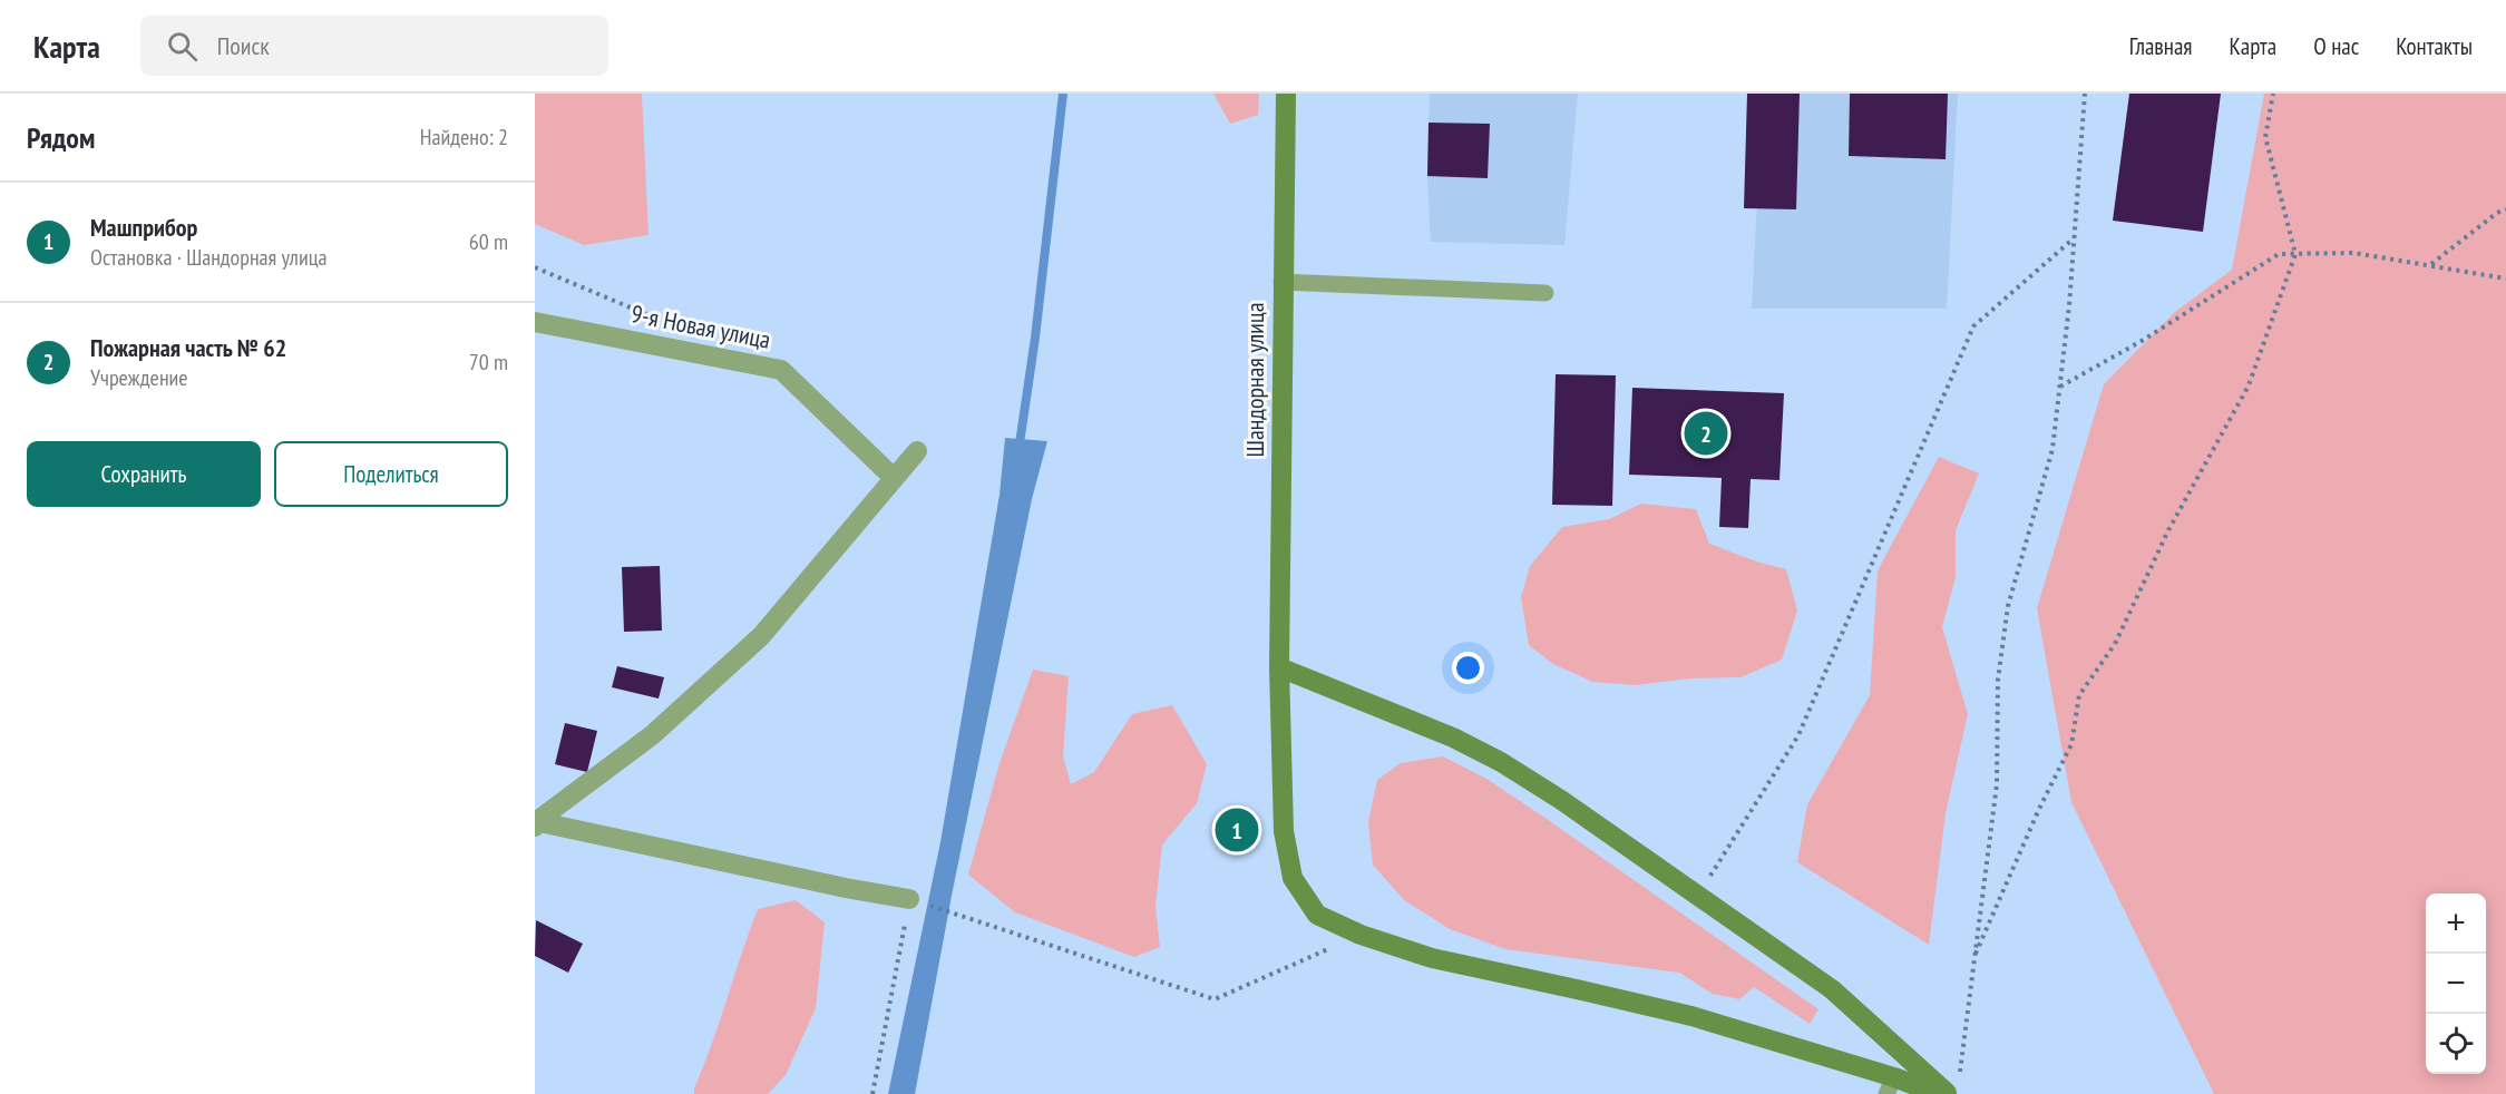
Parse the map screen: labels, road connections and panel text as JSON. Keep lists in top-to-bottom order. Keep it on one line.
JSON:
{"streets":{"street":["9-я Новая улица","Шандорная улица"]},"page":{"header":"Карта","search":"Поиск","nav":["Главная","Карта","О нас","Контакты"],"heading":["Рядом","Найдено: 2"],"list":[{"mark":"1","name":"Машприбор","note":"Остановка · Шандорная улица","value":"60 m"},{"mark":"2","name":"Пожарная часть № 62","note":"Учреждение","value":"70 m"}],"pins":["2","1"],"buttons":["Сохранить","Поделиться"],"map_buttons":["+","−"]}}
